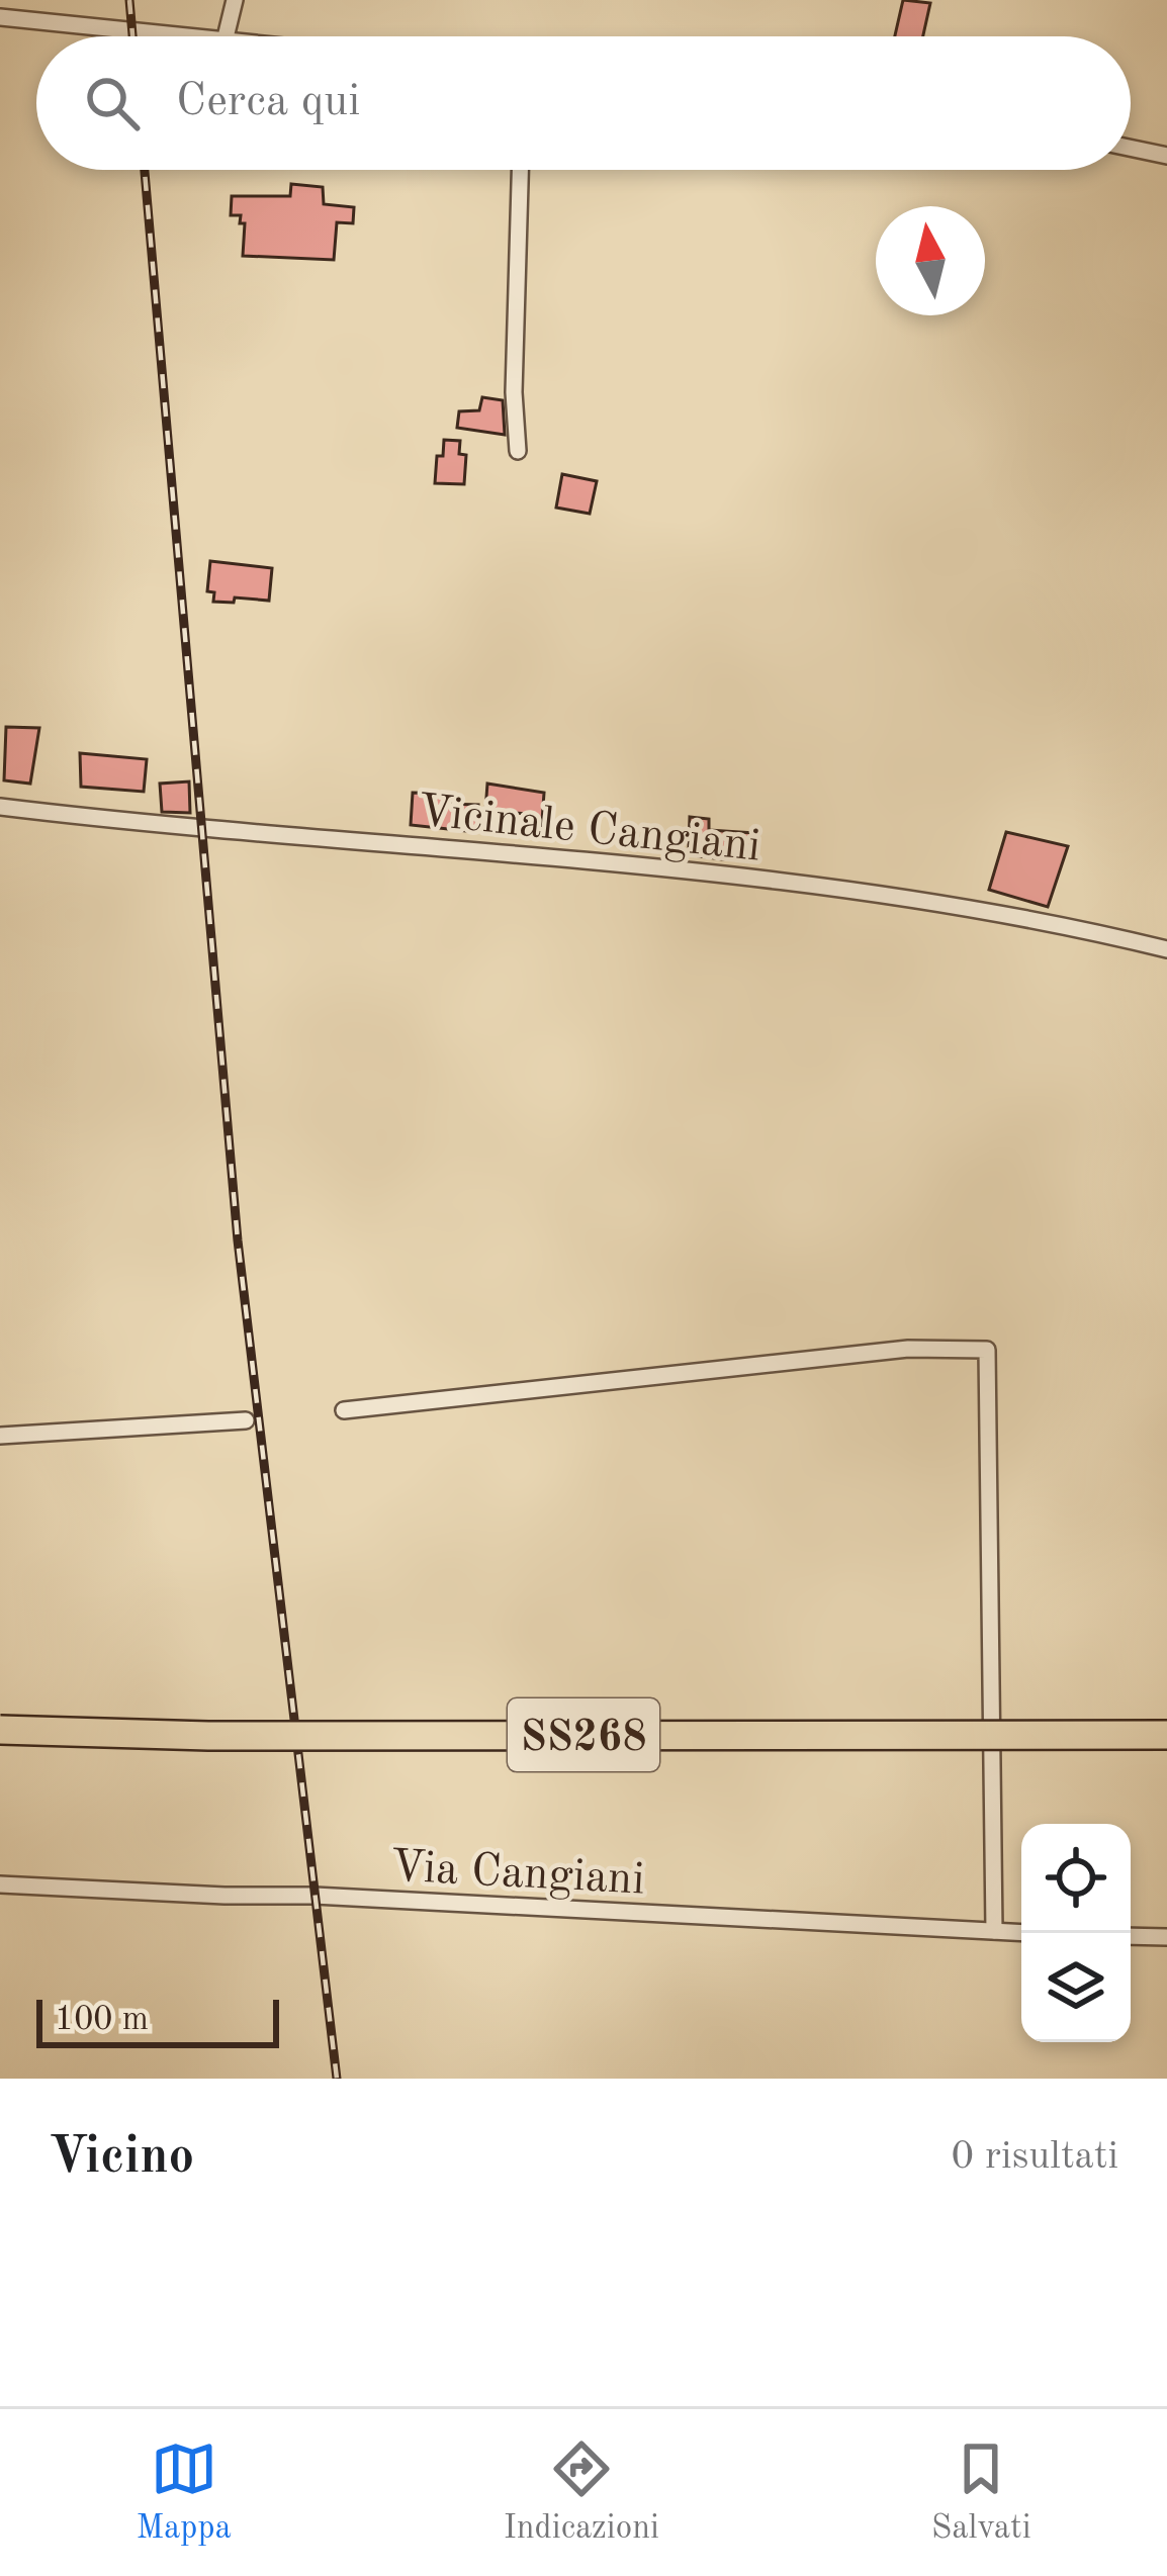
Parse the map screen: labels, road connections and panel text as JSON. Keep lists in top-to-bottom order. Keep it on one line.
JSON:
{"streets":{"highway":["SS268"],"street":["Vicinale Cangiani","Via Cangiani"]},"scale_bar":"100 m","north":"top","page":{"search":"Cerca qui","scale":"100 m","heading":["Vicino","0 risultati"],"nav":["Mappa","Indicazioni","Salvati"]}}
